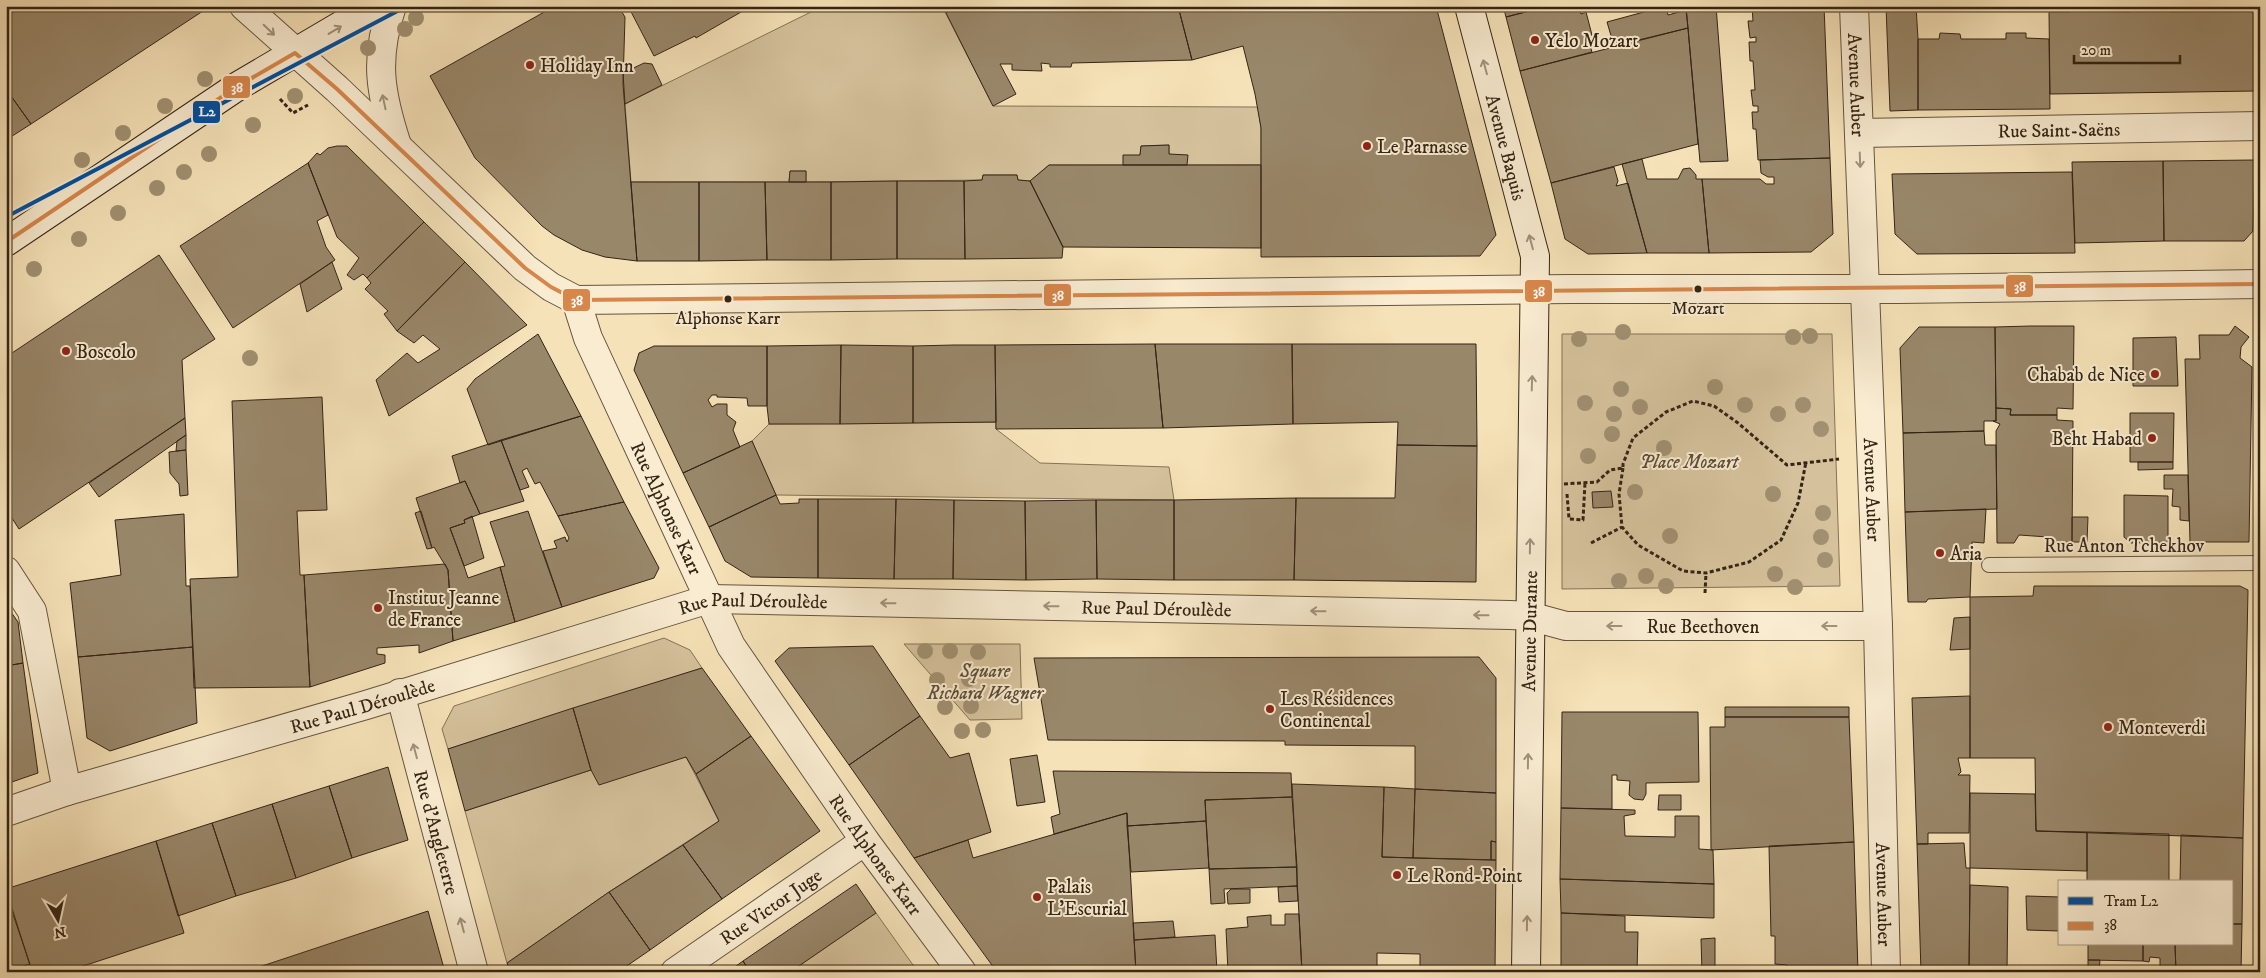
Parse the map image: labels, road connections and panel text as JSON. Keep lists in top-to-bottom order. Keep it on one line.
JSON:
{"streets":{"street":["Avenue Auber","Rue Saint-Saëns","Avenue Baquis","Rue Alphonse Karr","Rue Paul Déroulède","Rue Beethoven","Avenue Durante","Rue d'Angleterre","Rue Victor Juge"],"lane":["Rue Anton Tchekhov"]},"crossings":[["Avenue Auber","Rue Saint-Saëns"],["Avenue Auber","Rue Beethoven"],["Avenue Baquis","Avenue Durante"],["Rue Alphonse Karr","Rue Paul Déroulède"],["Rue Alphonse Karr","Rue Victor Juge"],["Rue Paul Déroulède","Rue Beethoven"],["Rue Paul Déroulède","Avenue Durante"],["Rue Paul Déroulède","Rue d'Angleterre"],["Rue Beethoven","Avenue Durante"]],"one_way":["Avenue Baquis","Rue Paul Déroulède","Rue Beethoven","Avenue Durante","Rue d'Angleterre"],"parks":["Place Mozart","Square Richard Wagner"],"places":["Yelo Mozart","Holiday Inn","Le Parnasse","Mozart","Alphonse Karr","Boscolo","Chabab de Nice","Beht Habad","Aria","Institut Jeanne de France","Les Résidences Continental","Monteverdi","Le Rond-Point","Palais L'Escurial"],"lines":["tram line L2","transit line 38"],"legend":["Tram L2","38"],"scale_bar":"20 m","north":"bottom"}
